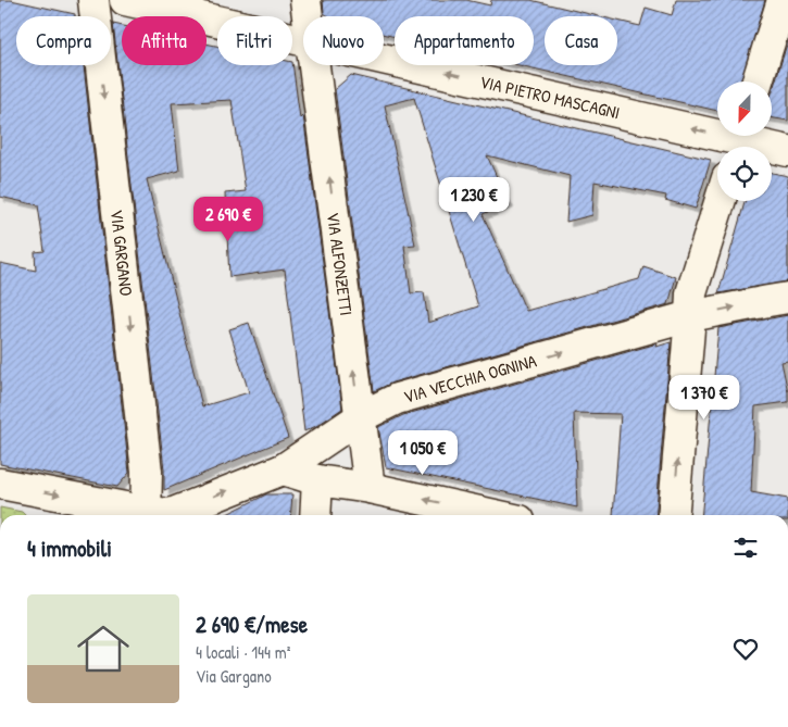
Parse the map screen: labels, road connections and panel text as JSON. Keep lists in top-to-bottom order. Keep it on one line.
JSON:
{"streets":{"street":["VIA PIETRO MASCAGNI","VIA GARGANO","VIA ALFONZETTI","VIA VECCHIA OGNINA"]},"crossings":[["VIA GARGANO","VIA VECCHIA OGNINA"],["VIA ALFONZETTI","VIA VECCHIA OGNINA"]],"one_way":["VIA PIETRO MASCAGNI","VIA GARGANO","VIA ALFONZETTI","VIA VECCHIA OGNINA"],"north":"bottom","page":{"chip":["Compra","Affitta","Filtri","Nuovo","Appartamento","Casa"],"price":["1 230 €","2 690 €","1 370 €","1 050 €"],"heading":"4 immobili","list":[{"name":"2 690 €/mese","note":"4 locali · 144 m² · Via Gargano"}]}}
